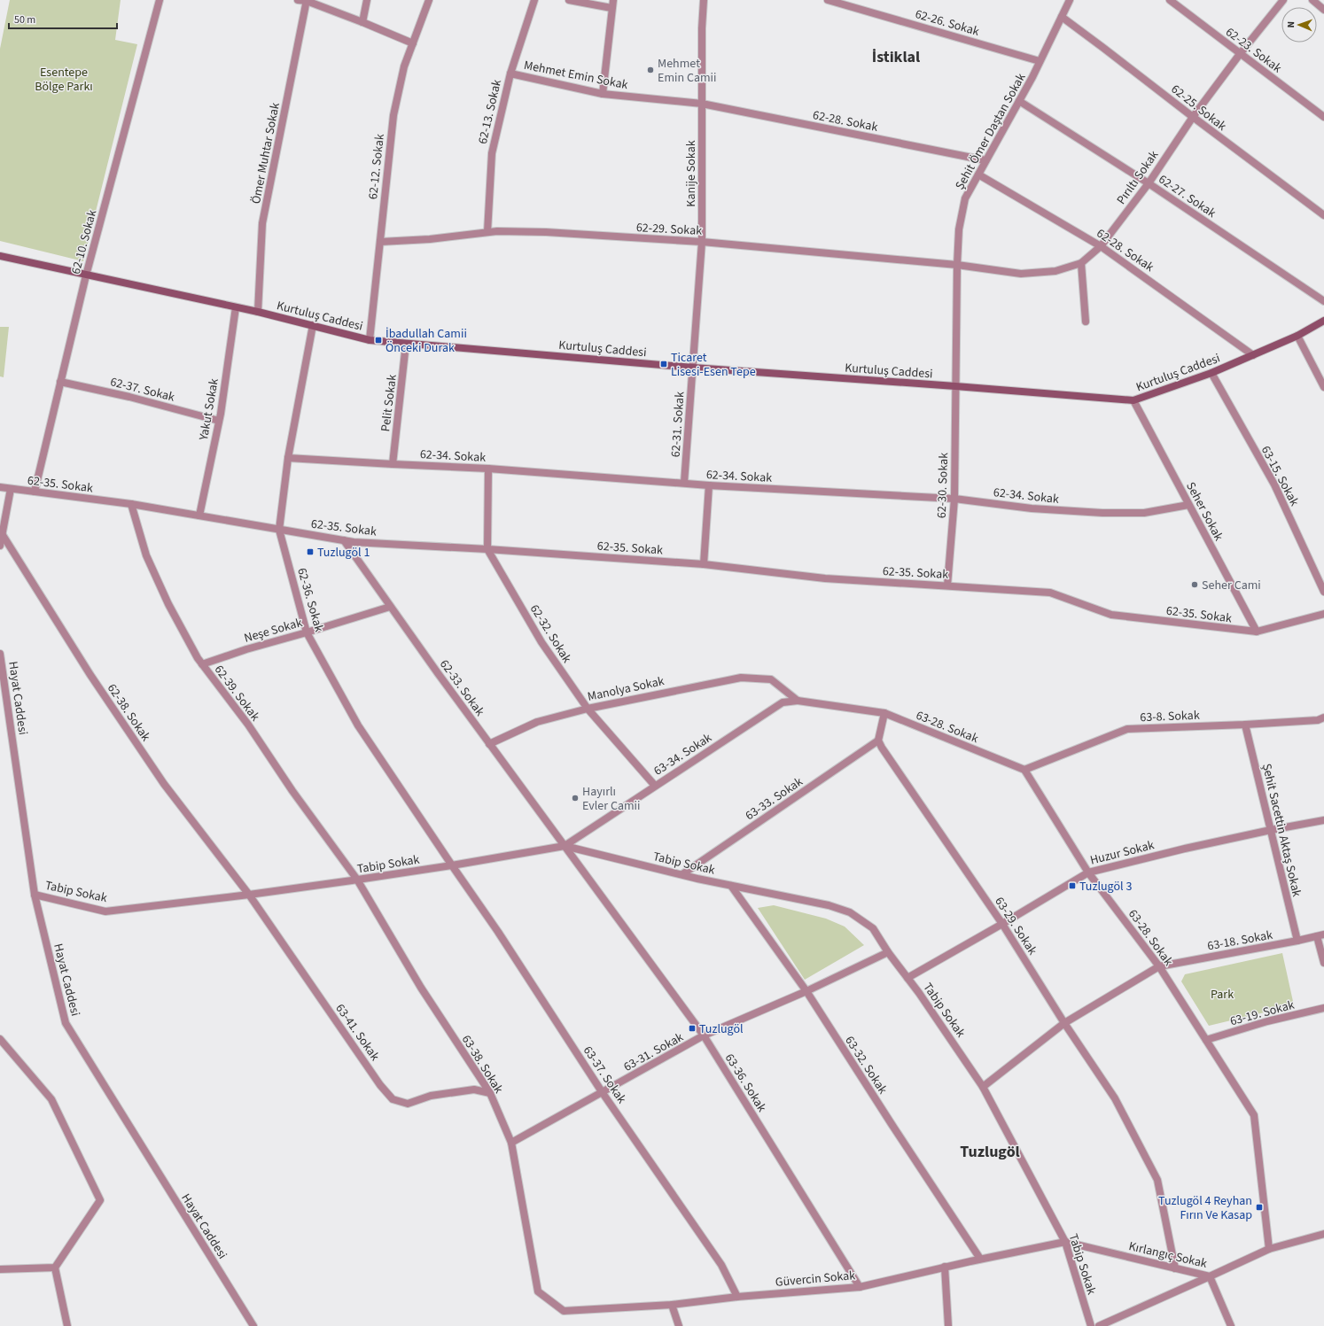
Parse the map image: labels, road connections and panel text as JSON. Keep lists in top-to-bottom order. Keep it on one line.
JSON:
{"streets":{"street":["62-26. Sokak","62-23. Sokak","Mehmet Emin Sokak","62-25. Sokak","62-13. Sokak","62-28. Sokak","Şehit Ömer Daştan Sokak","Ömer Muhtar Sokak","62-12. Sokak","Kanije Sokak","Pırıltı Sokak","62-27. Sokak","62-29. Sokak","62-10. Sokak","Kurtuluş Caddesi","62-37. Sokak","Pelit Sokak","Yakut Sokak","62-31. Sokak","62-34. Sokak","63-15. Sokak","62-35. Sokak","62-30. Sokak","Seher Sokak","62-36. Sokak","Neşe Sokak","62-32. Sokak","62-33. Sokak","Manolya Sokak","62-39. Sokak","Hayat Caddesi","62-38. Sokak","63-8. Sokak","63-28. Sokak","63-34. Sokak","63-33. Sokak","Şehit Sacettin Aktaş Sokak","Huzur Sokak","Tabip Sokak","63-29. Sokak","63-18. Sokak","63-19. Sokak","63-41. Sokak","63-31. Sokak","63-38. Sokak","63-32. Sokak","63-37. Sokak","63-36. Sokak","Kırlangıç Sokak","Güvercin Sokak"]},"crossings":[["62-26. Sokak","Şehit Ömer Daştan Sokak"],["62-23. Sokak","Pırıltı Sokak"],["Mehmet Emin Sokak","62-13. Sokak"],["Mehmet Emin Sokak","62-28. Sokak"],["Mehmet Emin Sokak","Kanije Sokak"],["62-25. Sokak","Şehit Ömer Daştan Sokak"],["62-25. Sokak","Pırıltı Sokak"],["62-13. Sokak","62-29. Sokak"],["62-28. Sokak","Şehit Ömer Daştan Sokak"],["62-28. Sokak","Kanije Sokak"],["62-28. Sokak","Pırıltı Sokak"],["62-28. Sokak","Kurtuluş Caddesi"],["Şehit Ömer Daştan Sokak","Pırıltı Sokak"],["Şehit Ömer Daştan Sokak","62-27. Sokak"],["Şehit Ömer Daştan Sokak","62-29. Sokak"],["Şehit Ömer Daştan Sokak","Kurtuluş Caddesi"],["Şehit Ömer Daştan Sokak","62-30. Sokak"],["Ömer Muhtar Sokak","Kurtuluş Caddesi"],["62-12. Sokak","62-29. Sokak"],["62-12. Sokak","Kurtuluş Caddesi"],["Kanije Sokak","62-29. Sokak"],["Kanije Sokak","Kurtuluş Caddesi"],["Kanije Sokak","62-31. Sokak"],["Pırıltı Sokak","62-27. Sokak"],["Pırıltı Sokak","62-29. Sokak"],["62-10. Sokak","Kurtuluş Caddesi"],["62-10. Sokak","62-37. Sokak"],["62-10. Sokak","62-35. Sokak"],["Kurtuluş Caddesi","Pelit Sokak"],["Kurtuluş Caddesi","Yakut Sokak"],["Kurtuluş Caddesi","62-31. Sokak"],["Kurtuluş Caddesi","63-15. Sokak"],["Kurtuluş Caddesi","62-30. Sokak"],["Kurtuluş Caddesi","Seher Sokak"],["Kurtuluş Caddesi","62-36. Sokak"],["62-37. Sokak","Yakut Sokak"],["Pelit Sokak","62-34. Sokak"],["Yakut Sokak","62-35. Sokak"],["62-31. Sokak","62-34. Sokak"],["62-34. Sokak","62-30. Sokak"],["62-34. Sokak","Seher Sokak"],["62-34. Sokak","62-36. Sokak"],["62-35. Sokak","62-30. Sokak"],["62-35. Sokak","Seher Sokak"],["62-35. Sokak","62-36. Sokak"],["62-35. Sokak","62-32. Sokak"],["62-35. Sokak","62-33. Sokak"],["62-35. Sokak","62-39. Sokak"],["62-36. Sokak","Neşe Sokak"],["62-36. Sokak","Tabip Sokak"],["62-36. Sokak","63-37. Sokak"],["Neşe Sokak","62-33. Sokak"],["Neşe Sokak","62-39. Sokak"],["62-32. Sokak","Manolya Sokak"],["62-32. Sokak","63-34. Sokak"],["62-33. Sokak","Manolya Sokak"],["62-33. Sokak","63-34. Sokak"],["62-33. Sokak","Tabip Sokak"],["62-33. Sokak","63-36. Sokak"],["Manolya Sokak","63-34. Sokak"],["62-39. Sokak","Tabip Sokak"],["62-39. Sokak","63-38. Sokak"],["Hayat Caddesi","Tabip Sokak"],["62-38. Sokak","Tabip Sokak"],["62-38. Sokak","63-41. Sokak"],["63-8. Sokak","63-28. Sokak"],["63-8. Sokak","Şehit Sacettin Aktaş Sokak"],["63-28. Sokak","Huzur Sokak"],["63-28. Sokak","63-18. Sokak"],["63-28. Sokak","63-19. Sokak"],["63-28. Sokak","Kırlangıç Sokak"],["63-34. Sokak","Tabip Sokak"],["63-34. Sokak","63-36. Sokak"],["63-33. Sokak","Tabip Sokak"],["63-33. Sokak","63-29. Sokak"],["Şehit Sacettin Aktaş Sokak","Huzur Sokak"],["Şehit Sacettin Aktaş Sokak","63-18. Sokak"],["Huzur Sokak","Tabip Sokak"],["Huzur Sokak","63-29. Sokak"],["Tabip Sokak","63-41. Sokak"],["Tabip Sokak","63-31. Sokak"],["Tabip Sokak","63-38. Sokak"],["Tabip Sokak","63-32. Sokak"],["Tabip Sokak","63-37. Sokak"],["Tabip Sokak","63-36. Sokak"],["Tabip Sokak","Kırlangıç Sokak"],["Tabip Sokak","Güvercin Sokak"],["63-29. Sokak","Kırlangıç Sokak"],["63-41. Sokak","63-38. Sokak"],["63-31. Sokak","63-38. Sokak"],["63-31. Sokak","63-32. Sokak"],["63-31. Sokak","63-37. Sokak"],["63-31. Sokak","63-36. Sokak"],["63-38. Sokak","Güvercin Sokak"],["63-32. Sokak","Güvercin Sokak"],["63-37. Sokak","Güvercin Sokak"],["63-36. Sokak","Güvercin Sokak"],["Kırlangıç Sokak","Güvercin Sokak"]],"districts":["İstiklal","Tuzlugöl"],"parks":["Esentepe Bölge Parkı","Park"],"places":{"other":["Mehmet Emin Camii","Seher Cami","Hayırlı Evler Camii"],"transit":["İbadullah Camii Önceki Durak","Ticaret Lisesi-Esen Tepe","Tuzlugöl 1","Tuzlugöl 3","Tuzlugöl","Tuzlugöl 4 Reyhan Fırın Ve Kasap"]},"scale_bar":"50 m","north":"left"}
